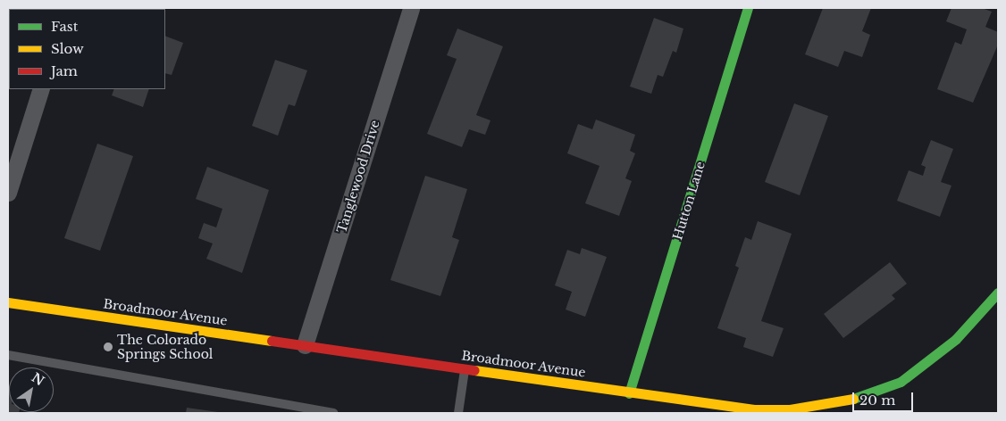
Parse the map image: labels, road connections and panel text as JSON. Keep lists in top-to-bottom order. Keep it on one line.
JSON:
{"streets":{"street":["Tanglewood Drive","Hutton Lane","Broadmoor Avenue"]},"crossings":[["Tanglewood Drive","Broadmoor Avenue"],["Hutton Lane","Broadmoor Avenue"]],"places":["The Colorado Springs School"],"legend":["Fast","Slow","Jam"],"scale_bar":"20 m","north":"top right"}
